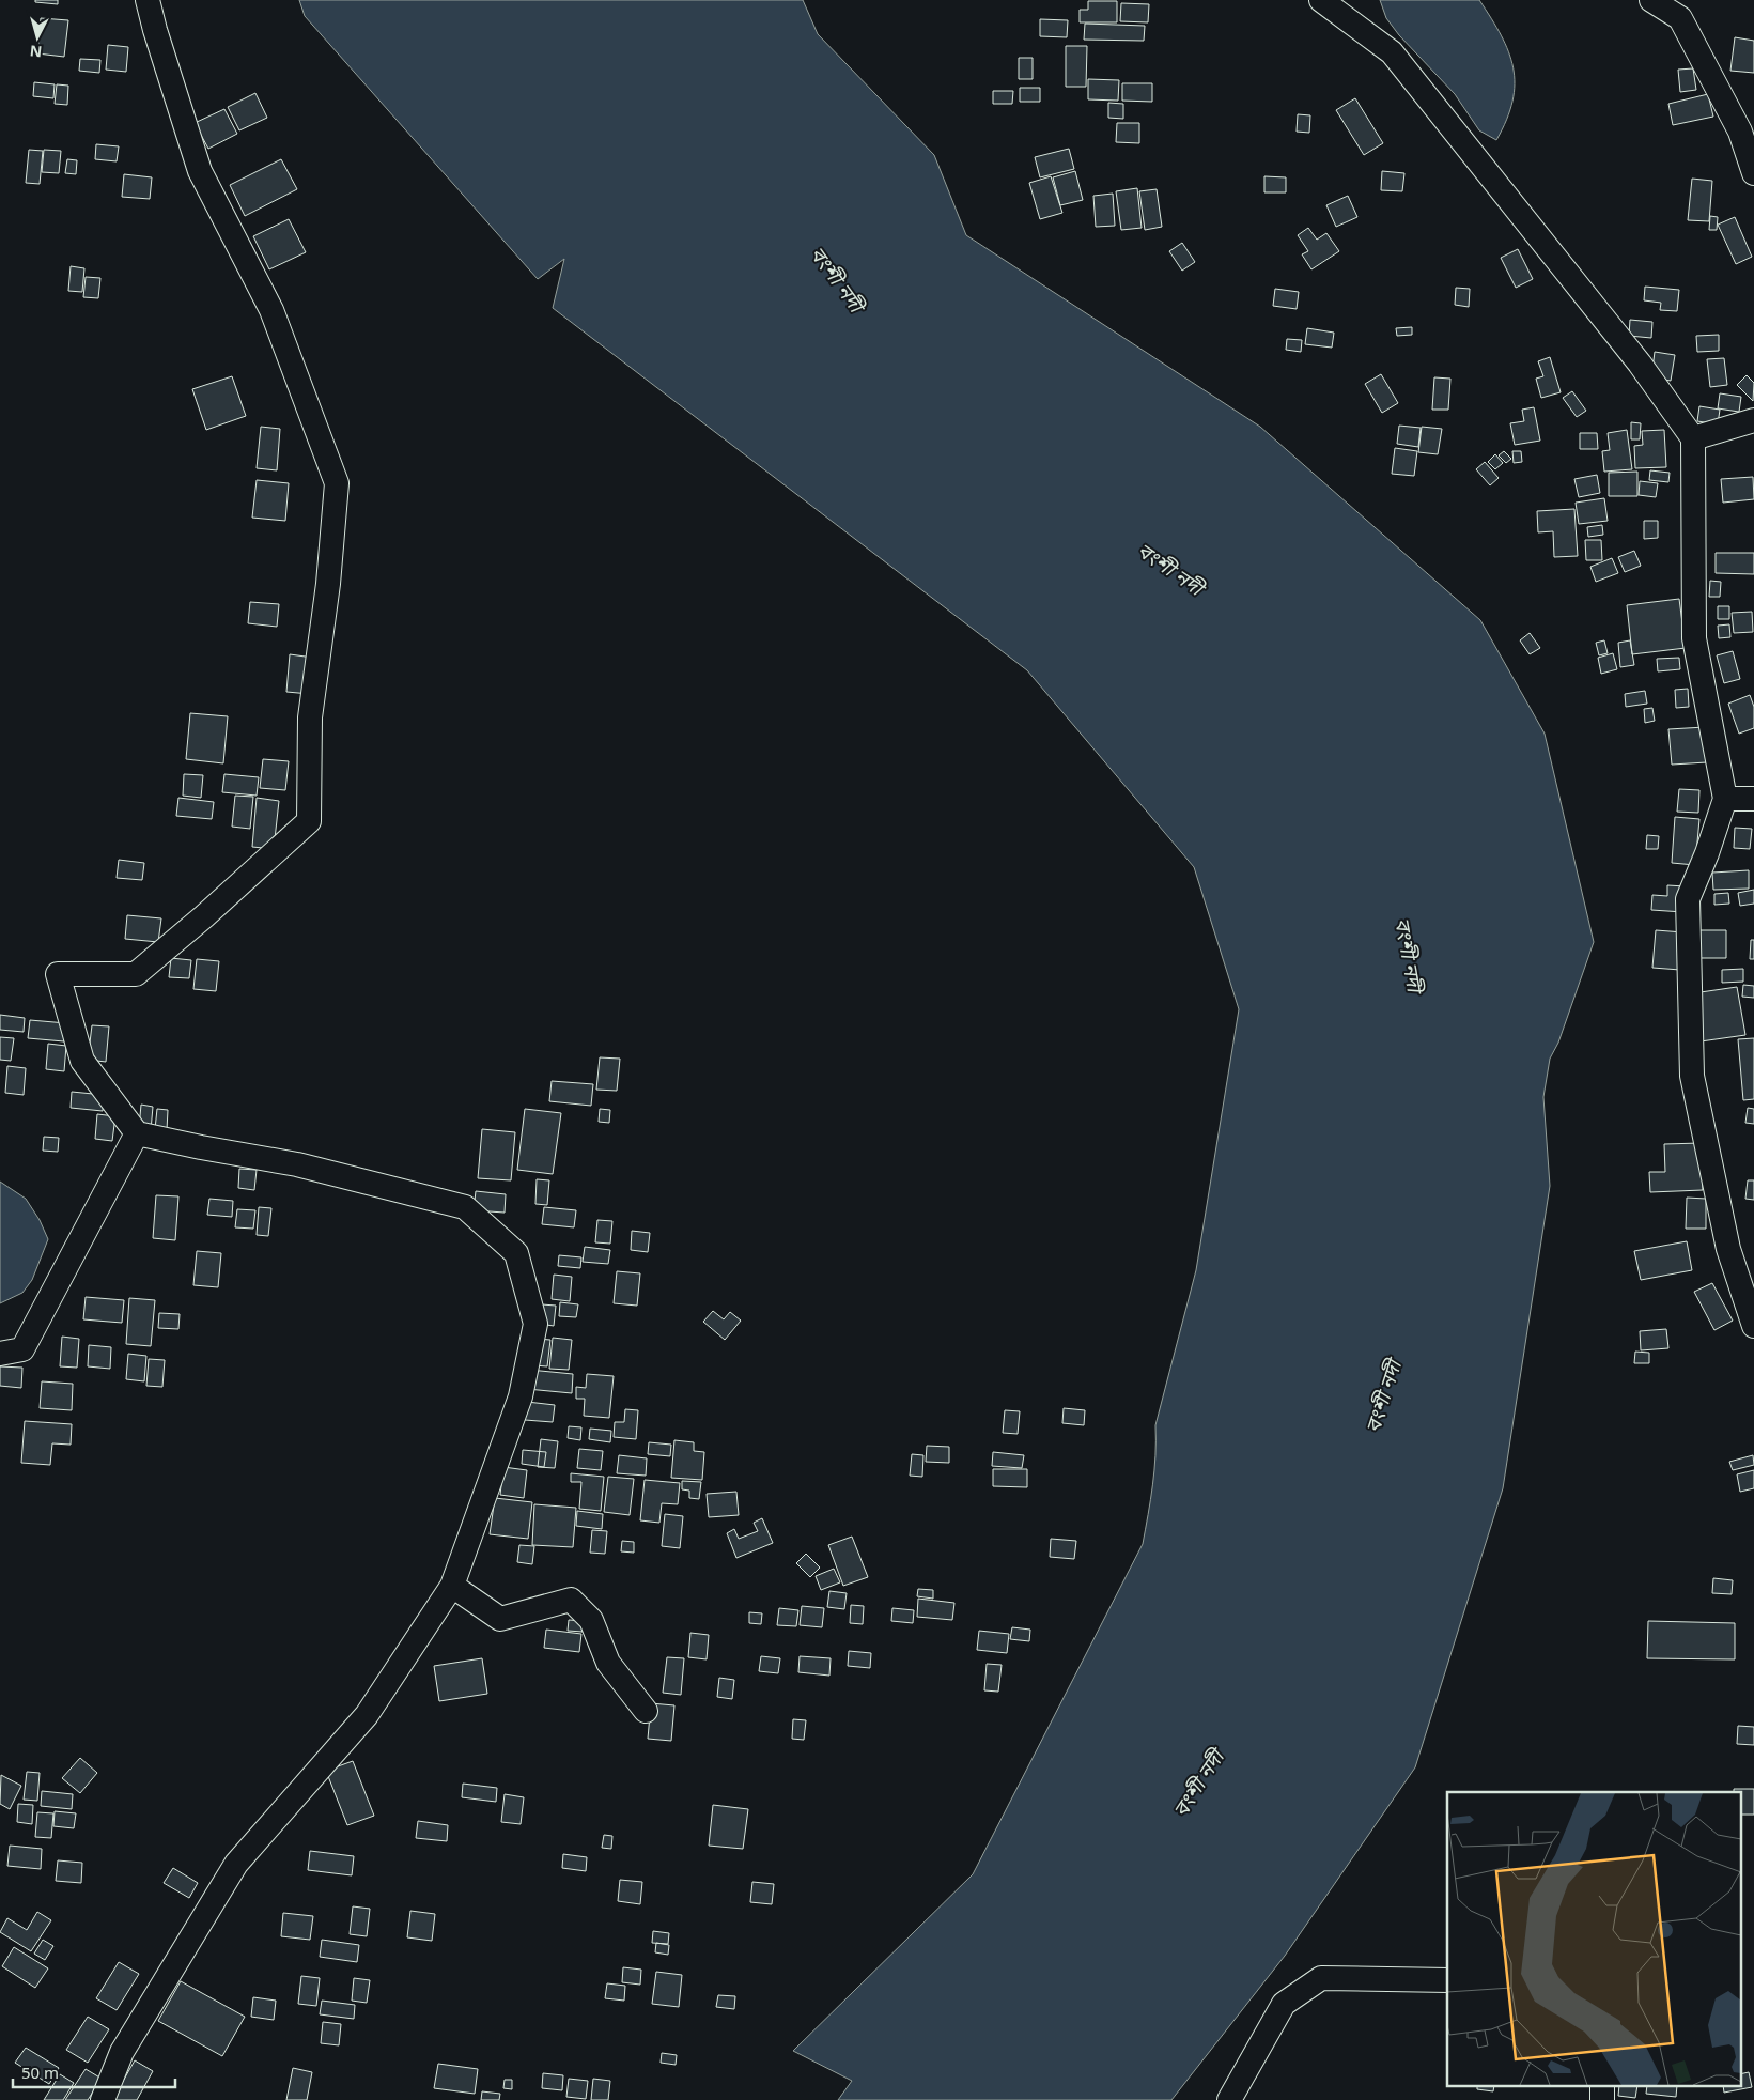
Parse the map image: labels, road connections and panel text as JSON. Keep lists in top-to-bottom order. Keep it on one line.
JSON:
{"water":["বংশী নদী"],"scale_bar":"50 m","north":"bottom"}
